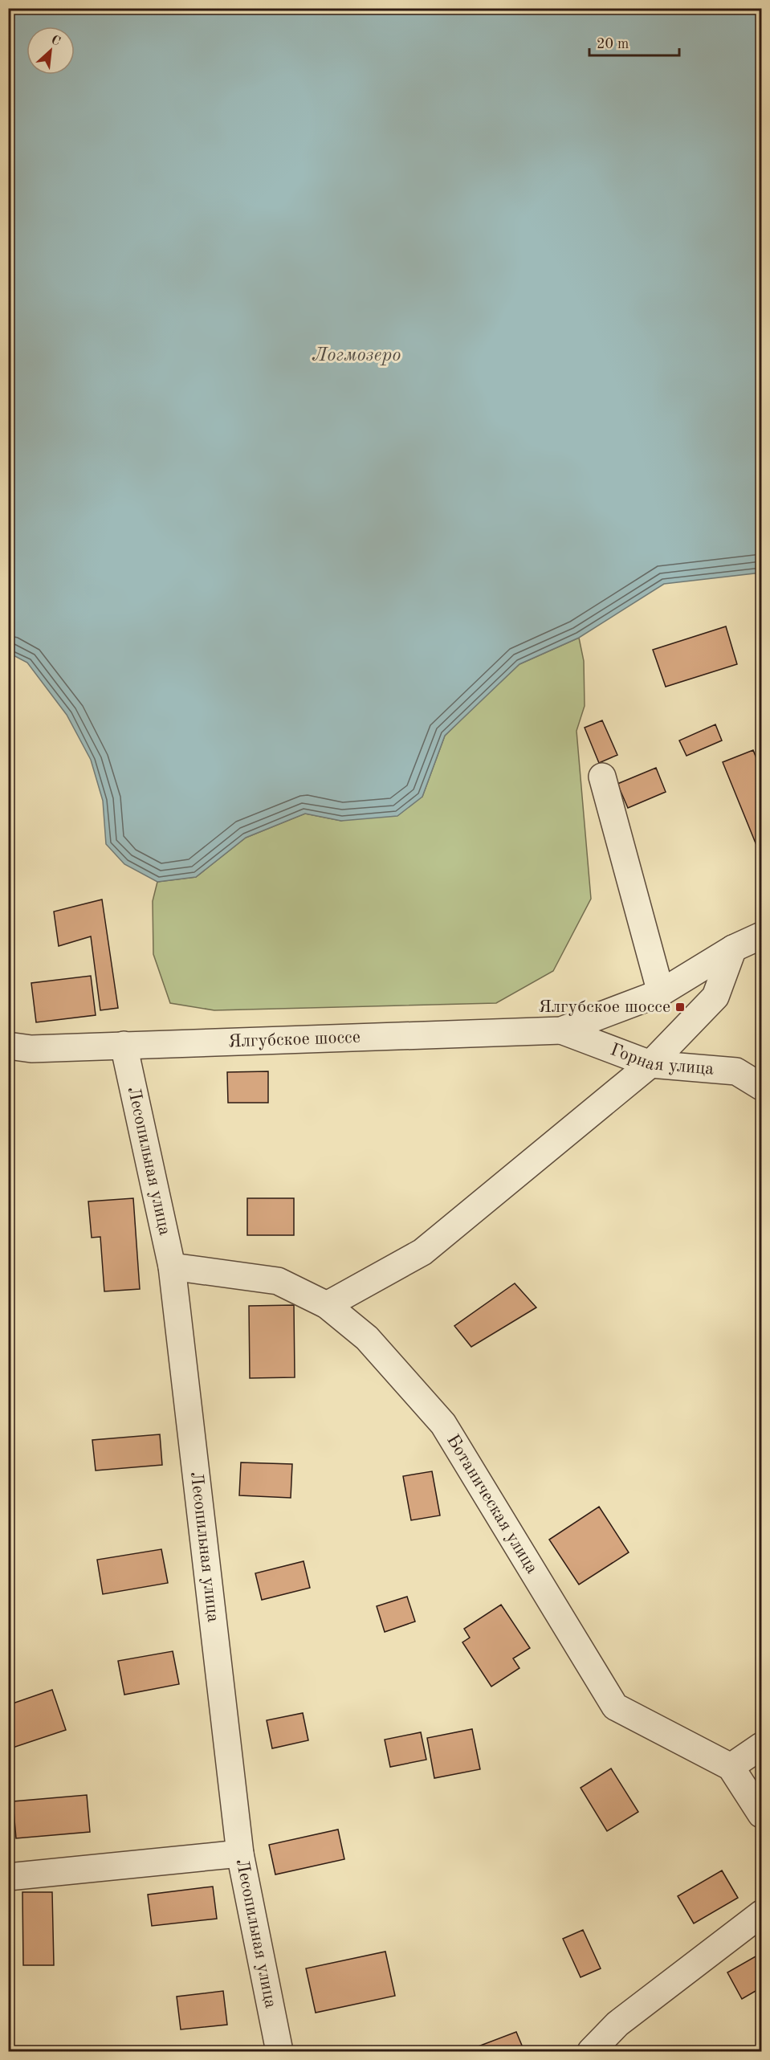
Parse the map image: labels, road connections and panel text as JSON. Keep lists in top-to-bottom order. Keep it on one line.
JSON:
{"streets":{"street":["Ялгубское шоссе","Горная улица","Лесопильная улица","Ботаническая улица"]},"crossings":[["Ялгубское шоссе","Горная улица"],["Ялгубское шоссе","Лесопильная улица"],["Лесопильная улица","Ботаническая улица"]],"water":["Логмозеро"],"places":{"transit":["Ялгубское шоссе"]},"scale_bar":"20 m","north":"top right"}
